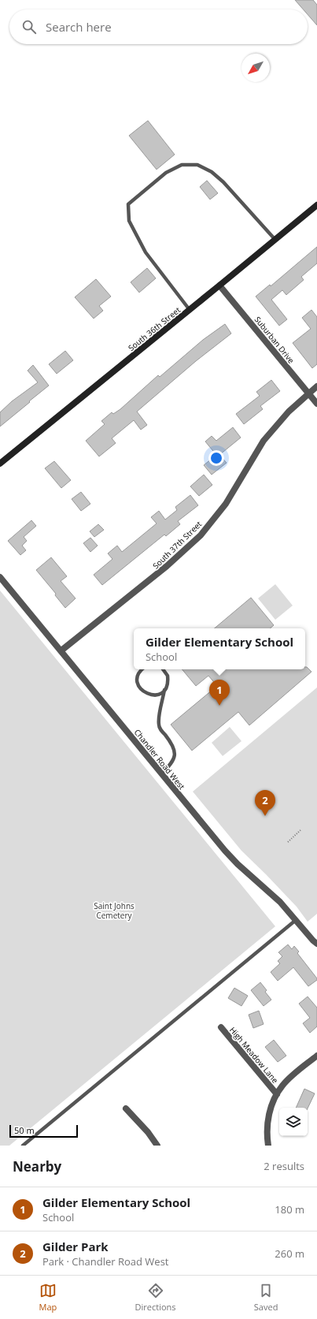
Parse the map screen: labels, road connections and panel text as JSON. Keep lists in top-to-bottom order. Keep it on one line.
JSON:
{"streets":{"main road":["South 36th Street"],"street":["Suburban Drive","South 37th Street","Chandler Road West","High Meadow Lane"]},"crossings":[["South 36th Street","Suburban Drive"],["Suburban Drive","South 37th Street"],["South 37th Street","Chandler Road West"]],"parks":["Saint Johns Cemetery"],"scale_bar":"50 m","north":"bottom left","page":{"search":"Search here","popup":["Gilder Elementary School","School"],"pins":["1","2"],"scale":"50 m","heading":["Nearby","2 results"],"list":[{"mark":"1","name":"Gilder Elementary School","note":"School","value":"180 m"},{"mark":"2","name":"Gilder Park","note":"Park · Chandler Road West","value":"260 m"}],"nav":["Map","Directions","Saved"]}}
